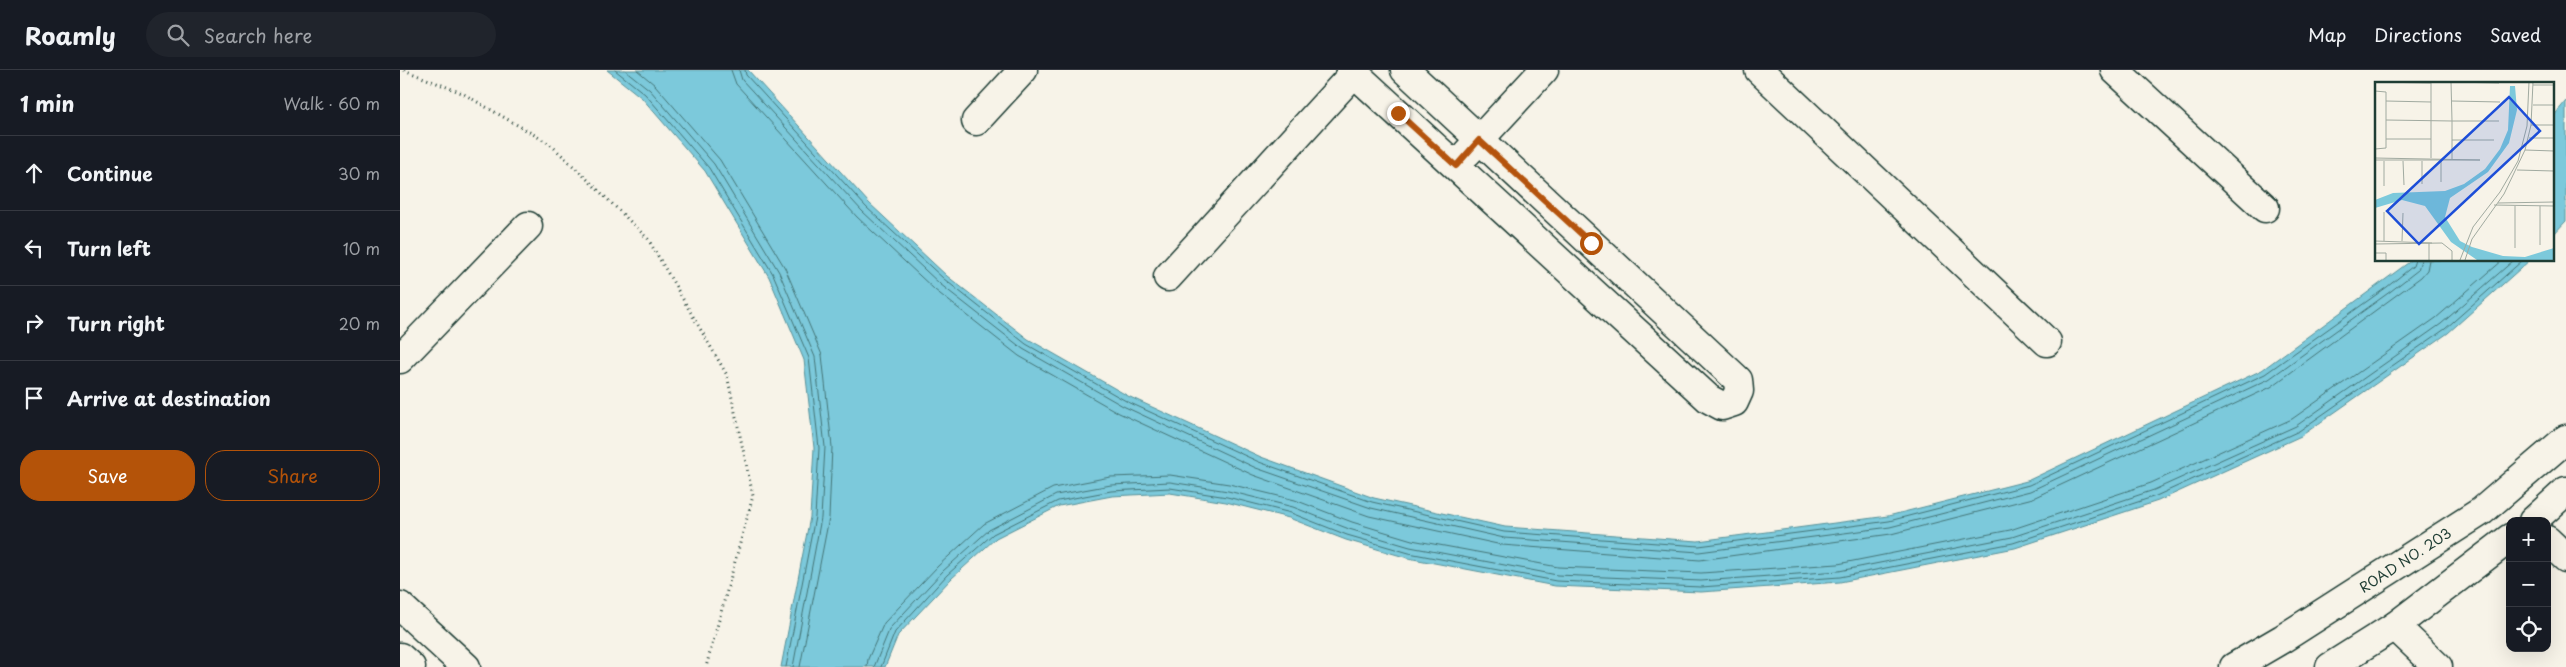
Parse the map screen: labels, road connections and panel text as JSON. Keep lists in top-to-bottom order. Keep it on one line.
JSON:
{"streets":{"street":["ROAD NO. 203"]},"page":{"header":"Roamly","search":"Search here","nav":["Map","Directions","Saved"],"heading":["1 min","Walk · 60 m"],"list":[["Continue","30 m"],["Turn left","10 m"],["Turn right","20 m"],"Arrive at destination"],"buttons":["Save","Share"],"map_buttons":["+","−"]}}
